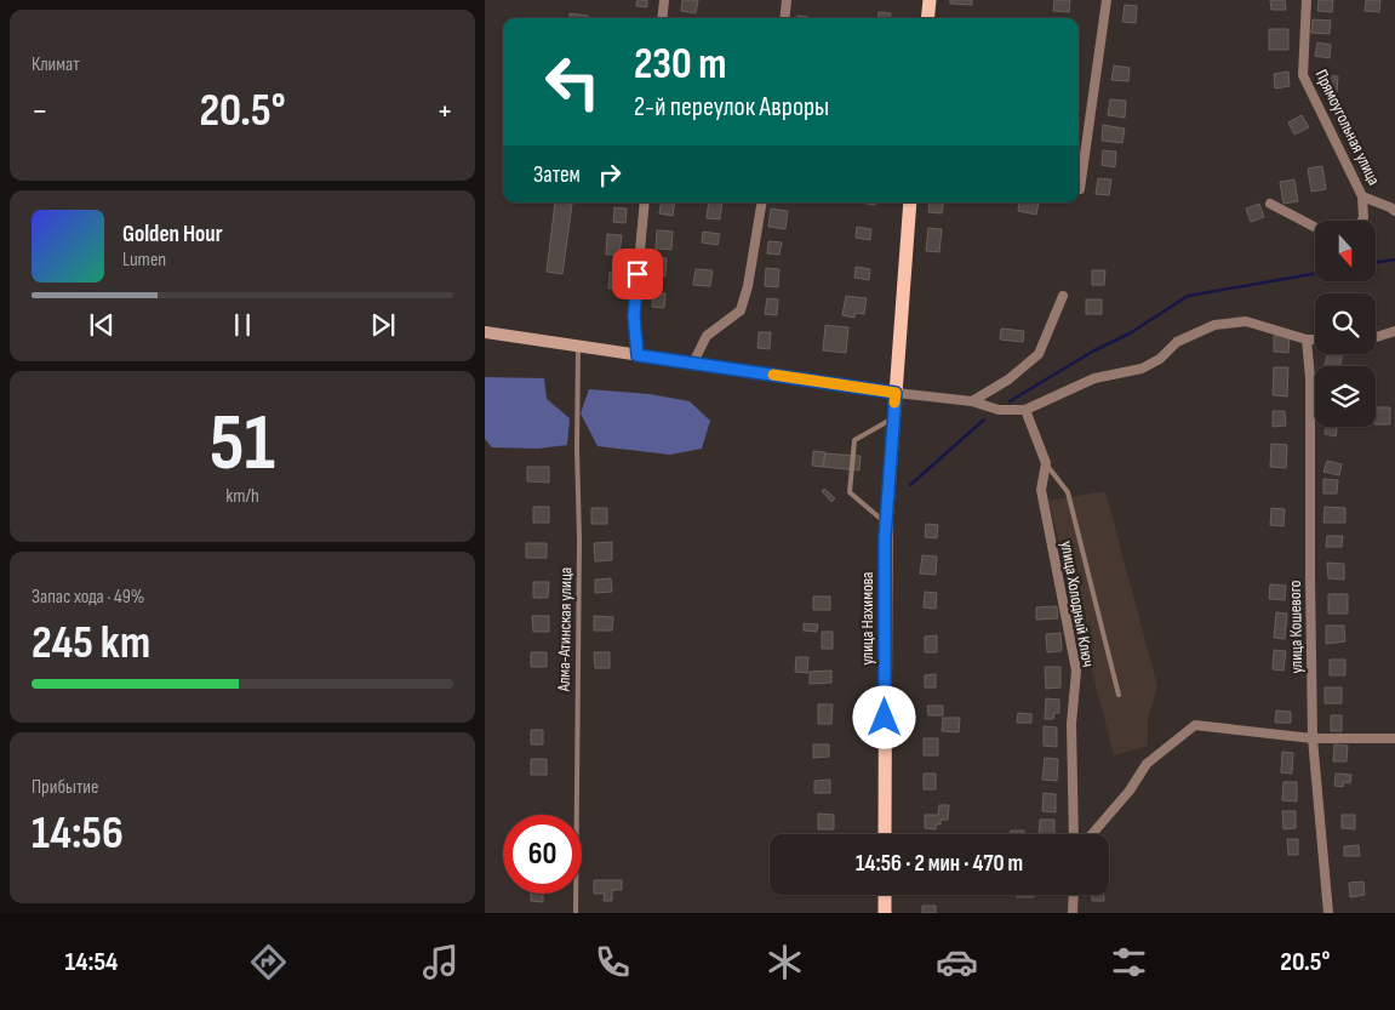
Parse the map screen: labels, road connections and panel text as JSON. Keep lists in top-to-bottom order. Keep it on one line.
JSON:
{"streets":{"main road":["улица Нахимова"],"street":["Прямоугольная улица","улица Холодный Ключ","улица Кошевого"],"lane":["Алма-Атинская улица"]},"north":"bottom","page":{"tile":["Климат",["51","km/h"],["Запас хода · 49%","245 km"],["Прибытие","14:56"]],"turn":["230 m","2-й переулок Авроры"],"heat":["−","20.5°","+"],"then":"Затем","song":["Golden Hour","Lumen"],"limit":"60","trip":"14:56 · 2 мин · 470 m","tabs":["14:54","20.5°"]}}
